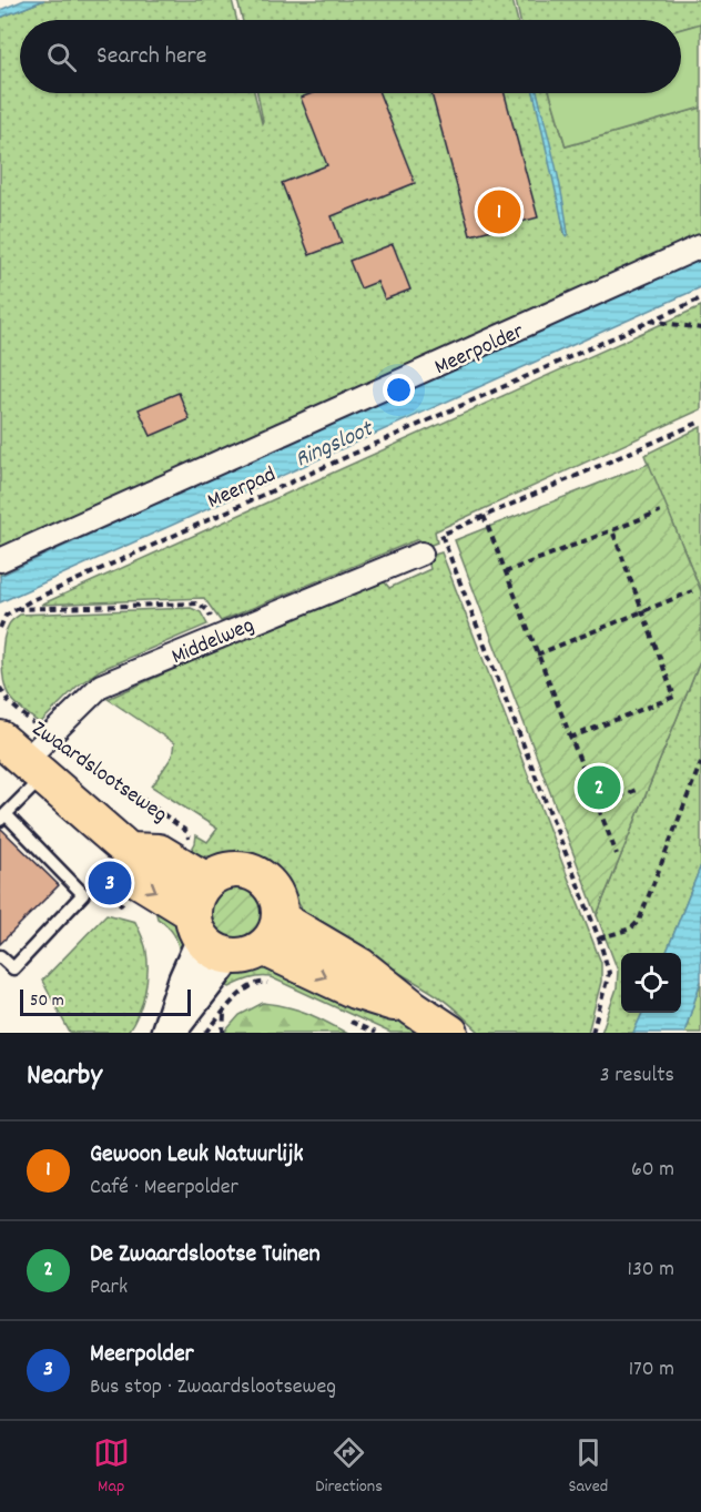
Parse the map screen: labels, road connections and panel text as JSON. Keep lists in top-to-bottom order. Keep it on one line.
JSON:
{"streets":{"main road":["Zwaardslootseweg"],"street":["Meerpolder","Middelweg"],"path":["Meerpad"]},"crossings":[["Middelweg","Zwaardslootseweg"]],"water":["Ringsloot"],"scale_bar":"50 m","page":{"search":"Search here","pins":["1","2","3"],"scale":"50 m","heading":["Nearby","3 results"],"list":[{"mark":"1","name":"Gewoon Leuk Natuurlijk","note":"Café · Meerpolder","value":"60 m"},{"mark":"2","name":"De Zwaardslootse Tuinen","note":"Park","value":"130 m"},{"mark":"3","name":"Meerpolder","note":"Bus stop · Zwaardslootseweg","value":"170 m"}],"nav":["Map","Directions","Saved"]}}
